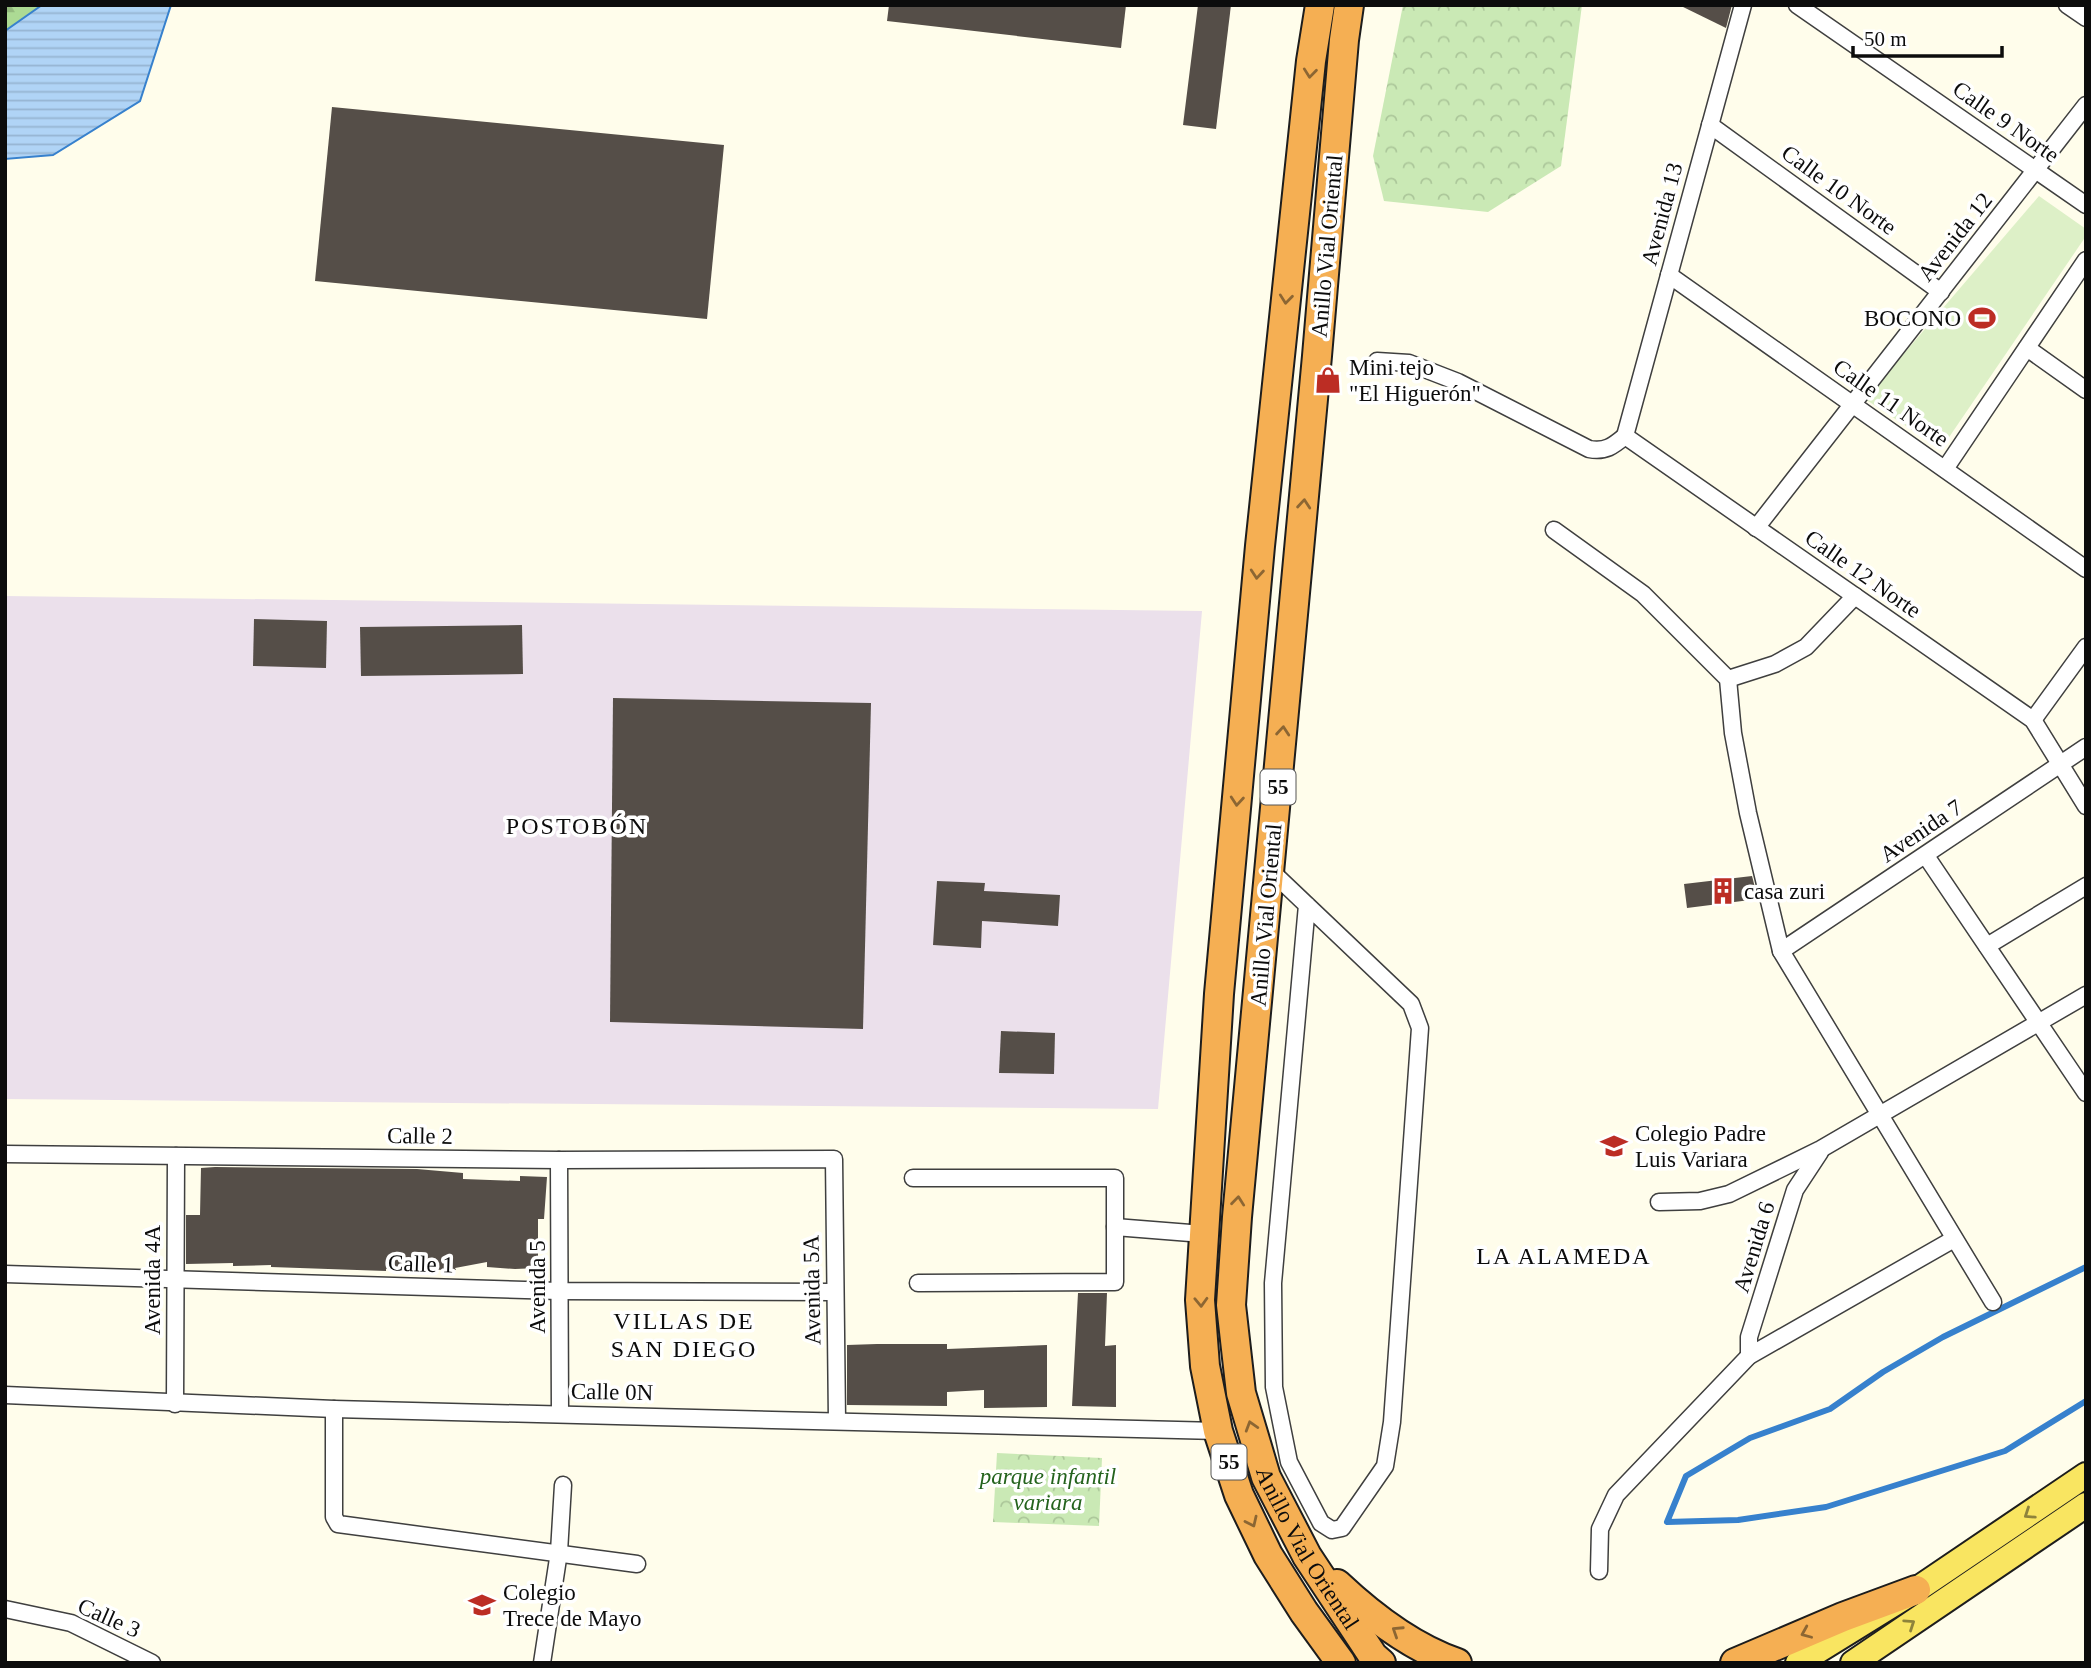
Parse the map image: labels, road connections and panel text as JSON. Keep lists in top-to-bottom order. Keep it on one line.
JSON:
{"streets":{"highway":["Anillo Vial Oriental","55"],"street":["Calle 9 Norte","Calle 10 Norte","Avenida 13","Avenida 12","Calle 11 Norte","Calle 12 Norte","Avenida 7","Calle 2","Avenida 6","Calle 1","Avenida 4A","Avenida 5","Avenida 5A","Calle 0N","Calle 3"]},"crossings":[["Calle 9 Norte","Avenida 12"],["Calle 10 Norte","Avenida 13"],["Calle 10 Norte","Avenida 12"],["Avenida 13","Calle 11 Norte"],["Avenida 13","Calle 12 Norte"],["Avenida 12","Calle 11 Norte"],["Avenida 12","Calle 12 Norte"],["Anillo Vial Oriental","Calle 0N"],["Calle 12 Norte","Avenida 7"],["Calle 2","Avenida 4A"],["Calle 2","Avenida 5"],["Calle 2","Avenida 5A"],["Calle 1","Avenida 4A"],["Calle 1","Avenida 5"],["Calle 1","Avenida 5A"],["Avenida 4A","Calle 0N"],["Avenida 5","Calle 0N"],["Avenida 5A","Calle 0N"]],"districts":["POSTOBÓN","LA ALAMEDA","VILLAS DE SAN DIEGO"],"parks":["parque infantil variara"],"places":{"sports":["BOCONO"],"shop":["Mini tejo \"El Higuerón\""],"building":["casa zuri"],"school or university":["Colegio Padre Luis Variara","Colegio Trece de Mayo"]},"scale_bar":"50 m"}
